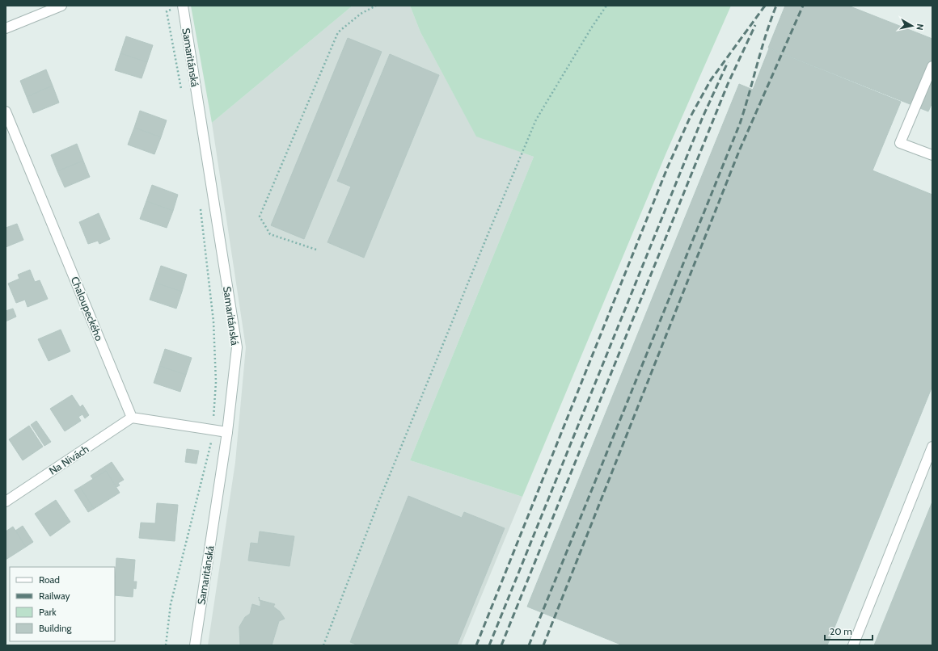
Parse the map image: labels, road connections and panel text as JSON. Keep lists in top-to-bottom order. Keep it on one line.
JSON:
{"streets":{"street":["Samaritánská","Chaloupeckého","Na Nivách"]},"crossings":[["Chaloupeckého","Na Nivách"]],"legend":["Road","Railway","Park","Building"],"scale_bar":"20 m","north":"right"}
